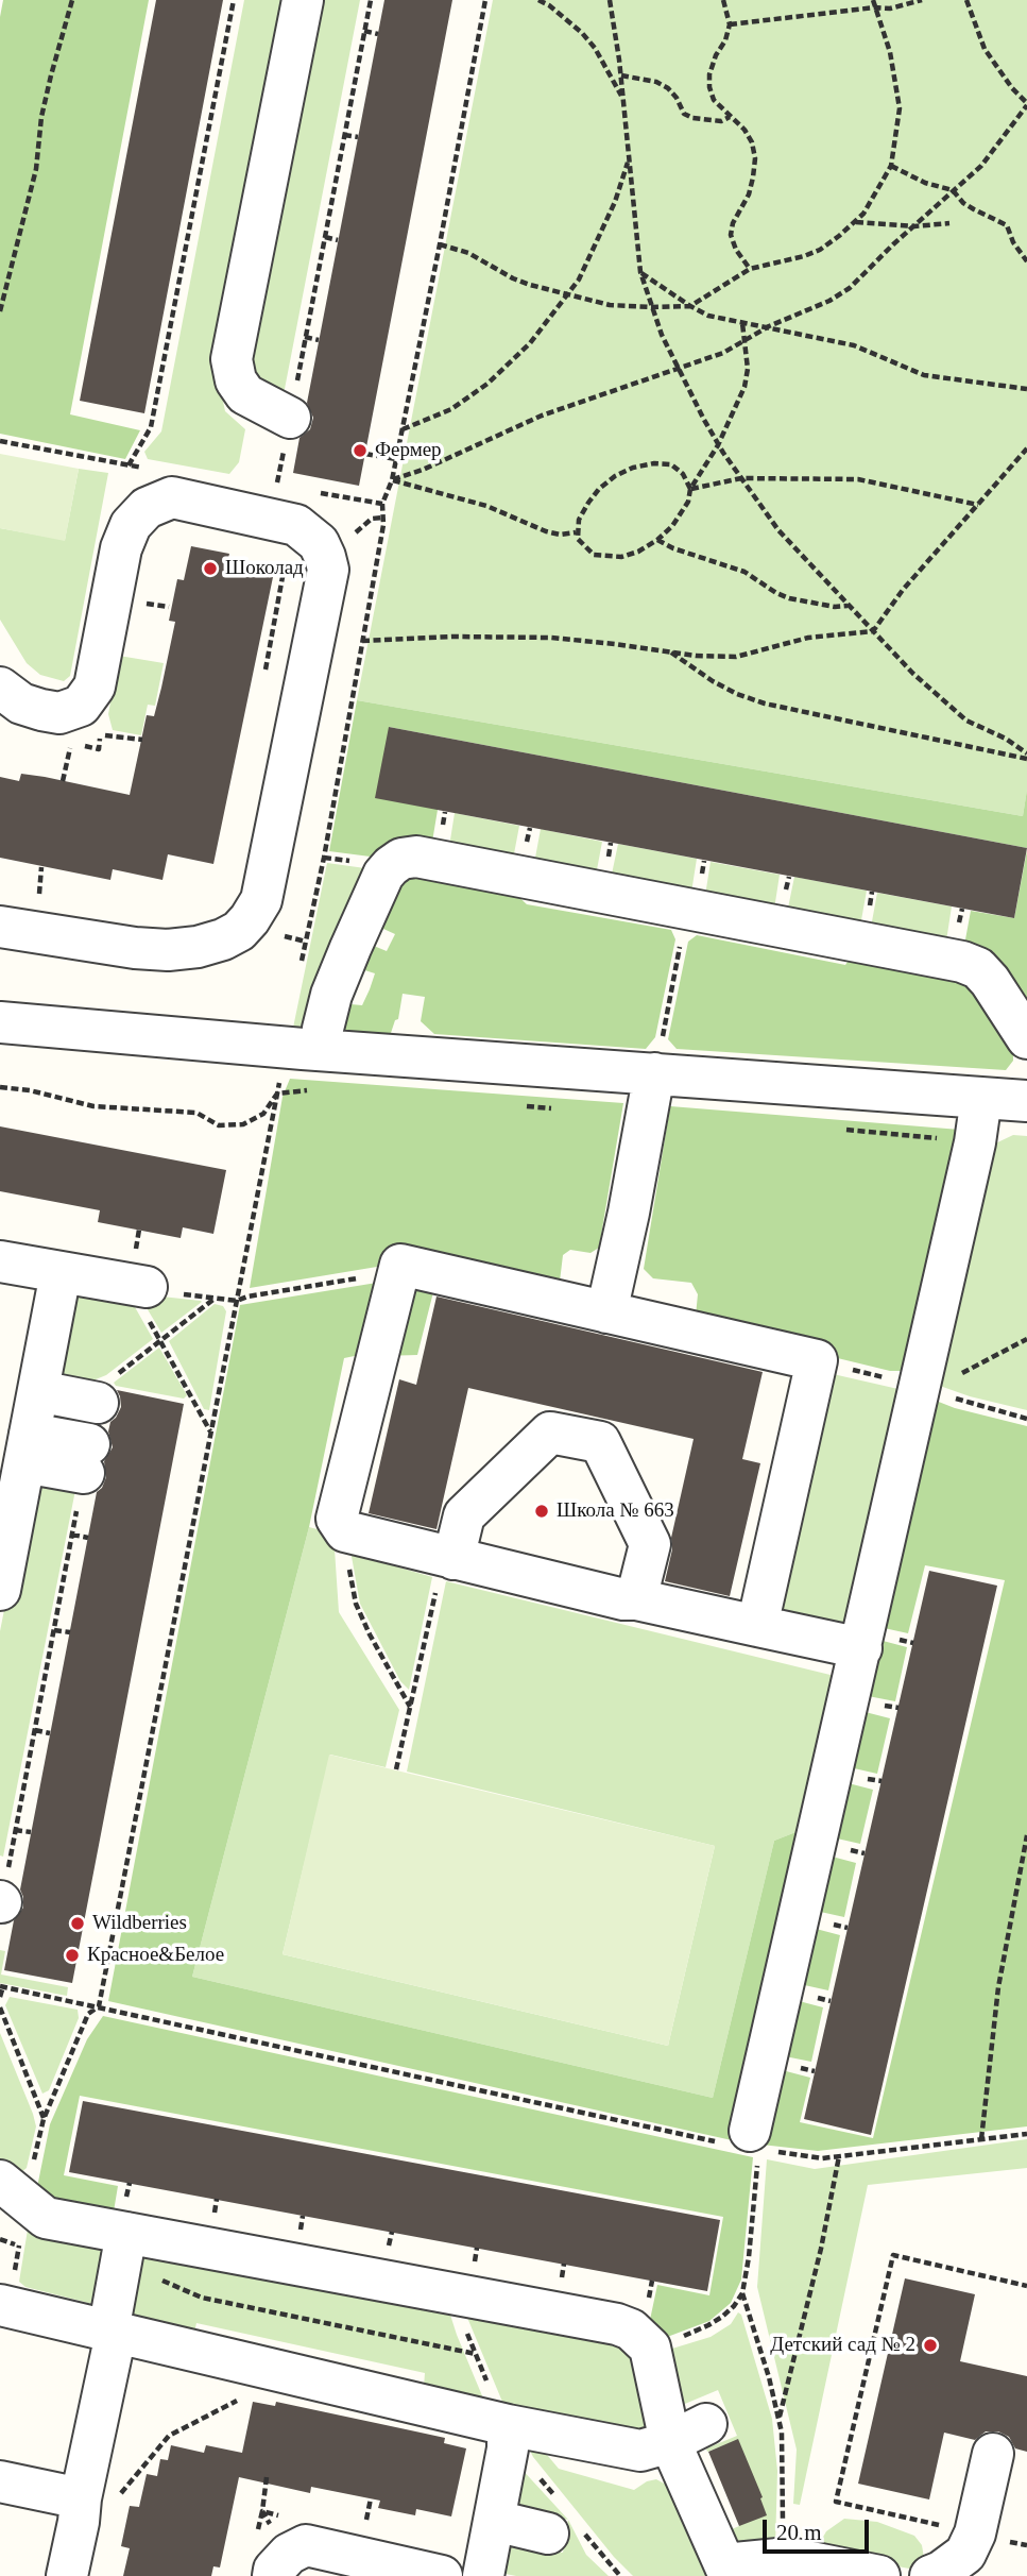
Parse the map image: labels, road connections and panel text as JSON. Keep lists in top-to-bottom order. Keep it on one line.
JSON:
{"places":["Фермер","Шоколад","Школа № 663","Wildberries","Красное&Белое","Детский сад № 2"],"scale_bar":"20 m"}
